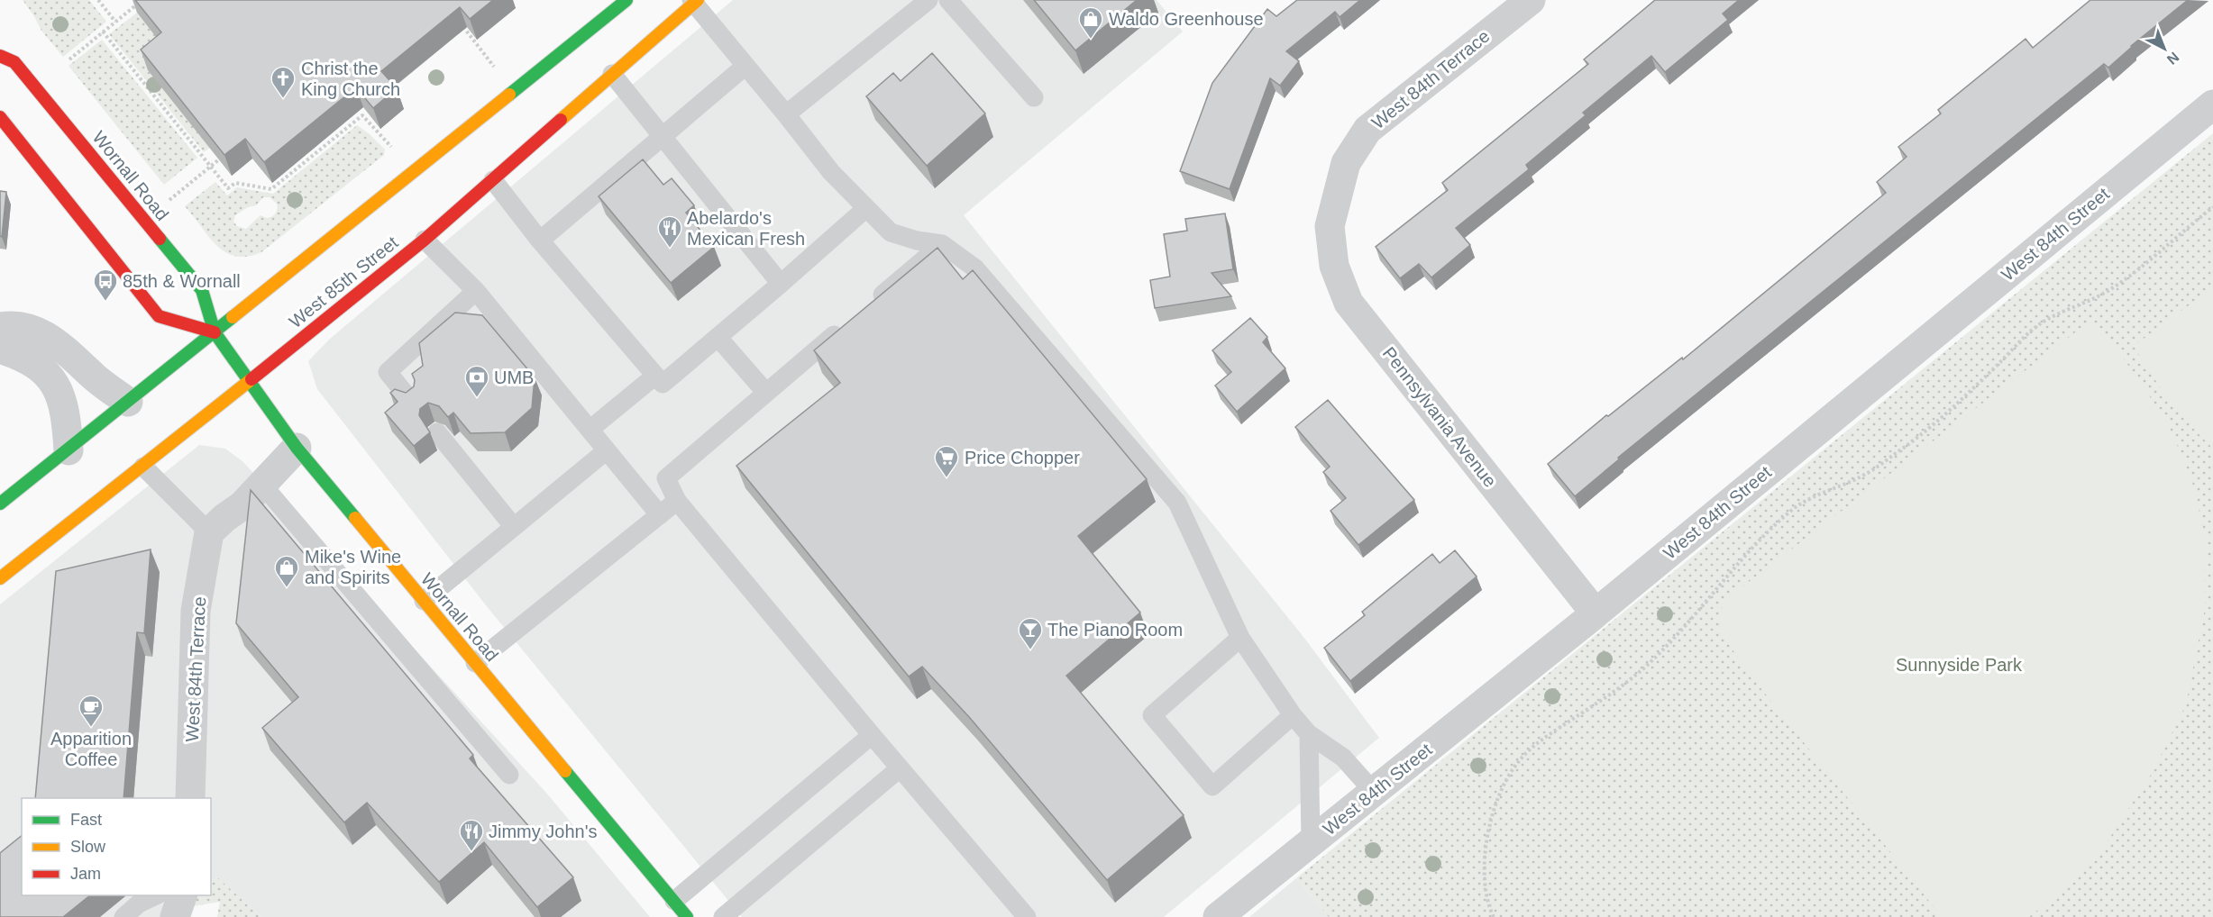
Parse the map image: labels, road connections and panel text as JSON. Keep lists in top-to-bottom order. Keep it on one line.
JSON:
{"streets":{"main road":["Wornall Road","West 85th Street"],"street":["West 84th Terrace","West 84th Street","Pennsylvania Avenue"]},"crossings":[["West 84th Terrace","Pennsylvania Avenue"],["Wornall Road","West 85th Street"],["West 84th Street","Pennsylvania Avenue"]],"parks":["Sunnyside Park"],"places":{"shop":["Waldo Greenhouse","Mike's Wine and Spirits"],"church":["Christ the King Church"],"restaurant":["Abelardo's Mexican Fresh","Jimmy John's"],"bus stop":["85th & Wornall"],"bank":["UMB"],"supermarket":["Price Chopper"],"bar":["The Piano Room"],"cafe":["Apparition Coffee"]},"legend":["Fast","Slow","Jam"],"north":"bottom right"}
